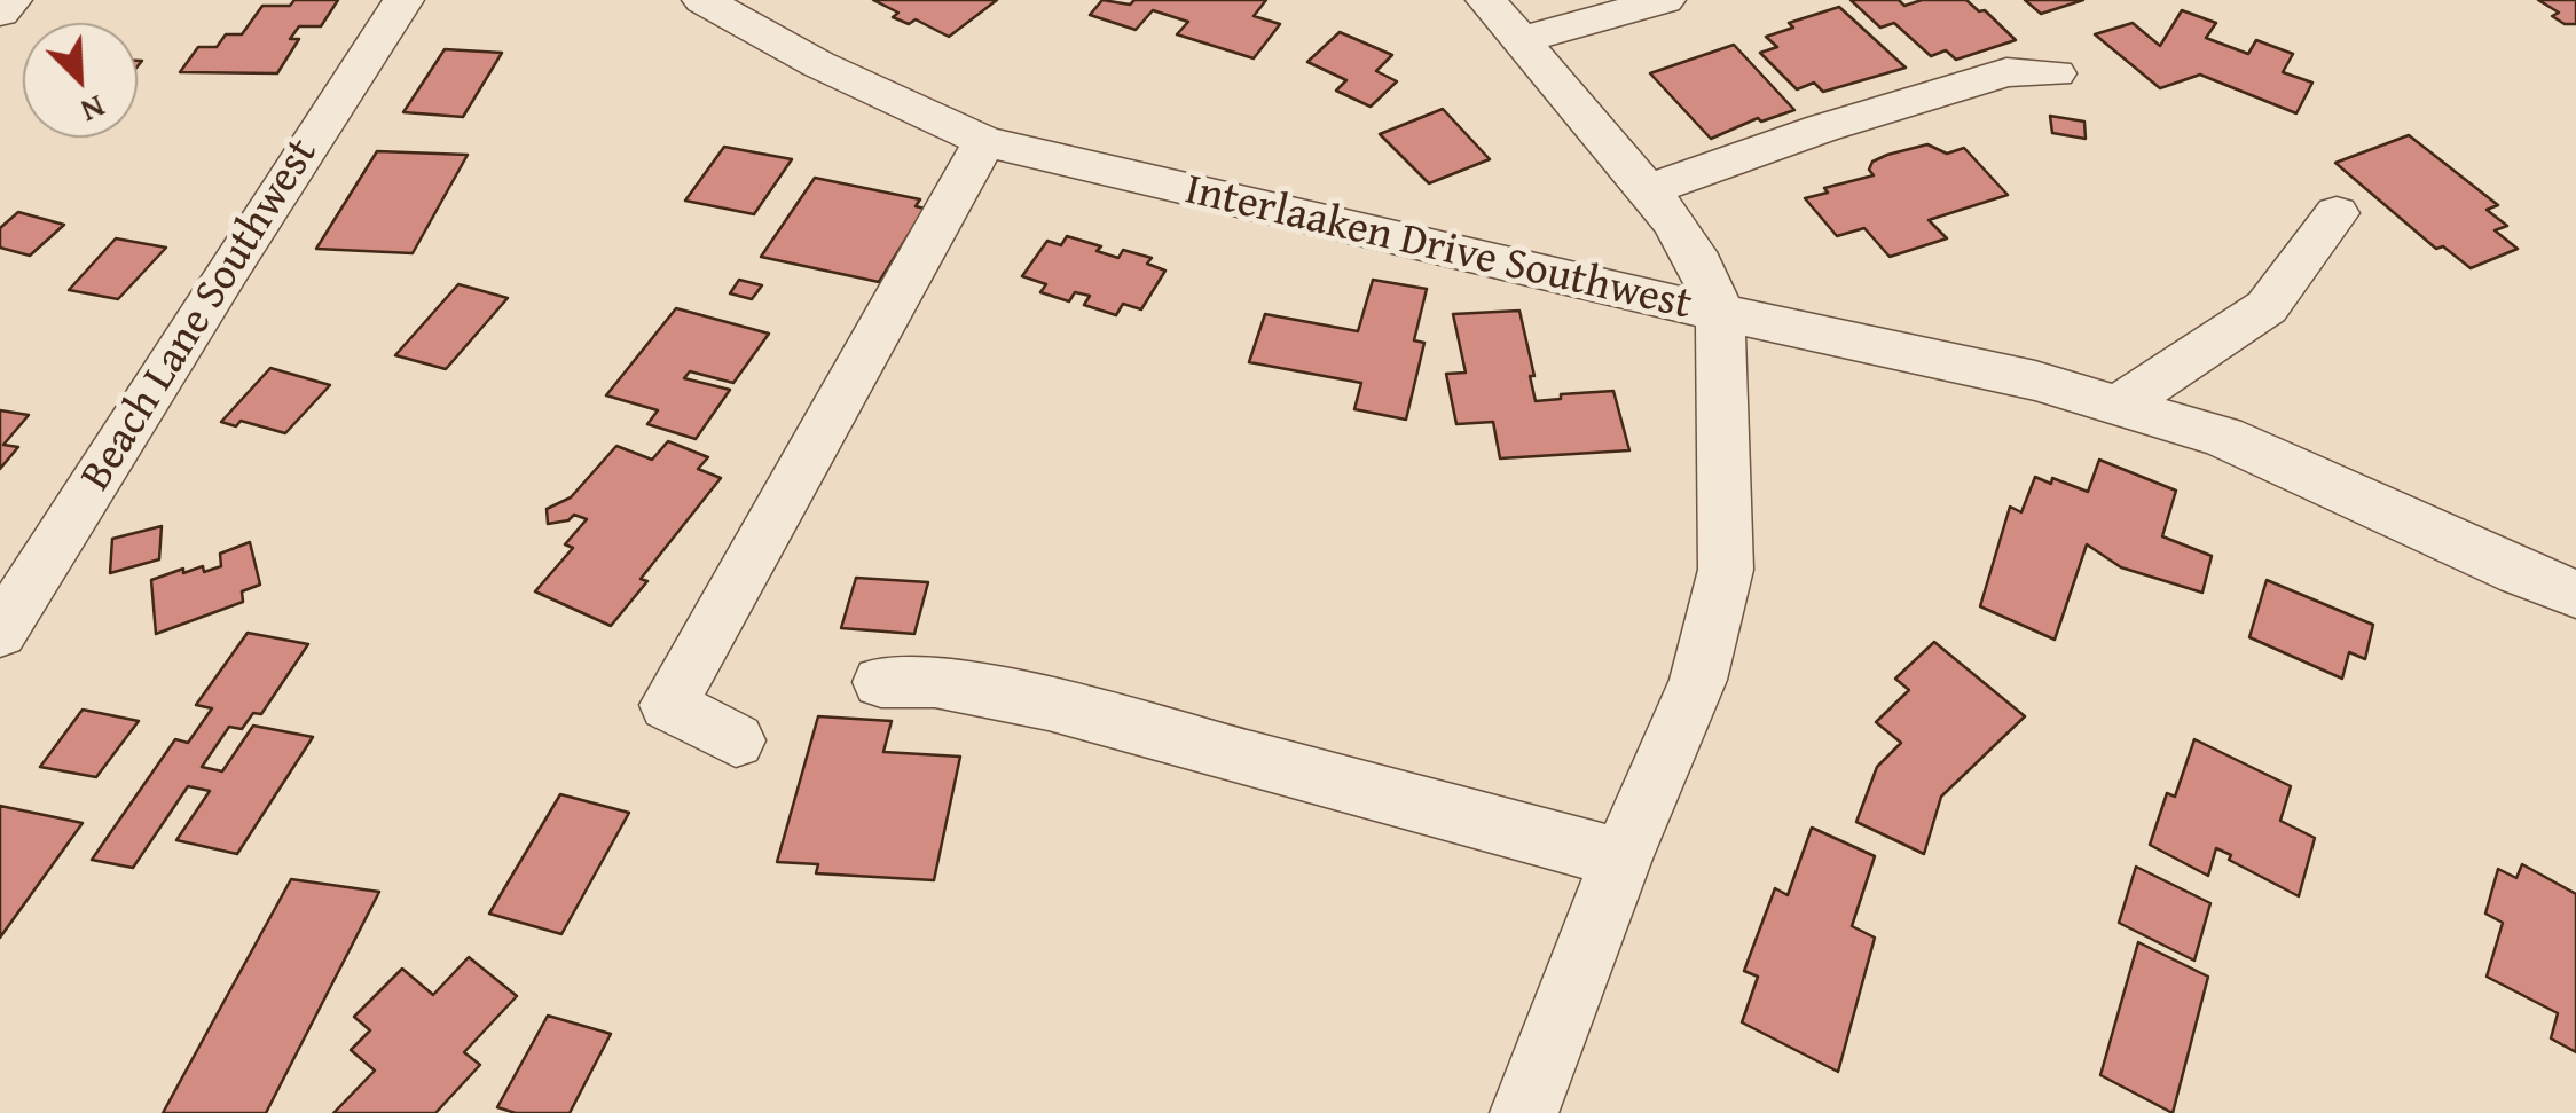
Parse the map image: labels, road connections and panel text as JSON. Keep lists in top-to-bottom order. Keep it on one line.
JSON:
{"streets":{"street":["Interlaaken Drive Southwest","Beach Lane Southwest"]},"north":"bottom right"}
